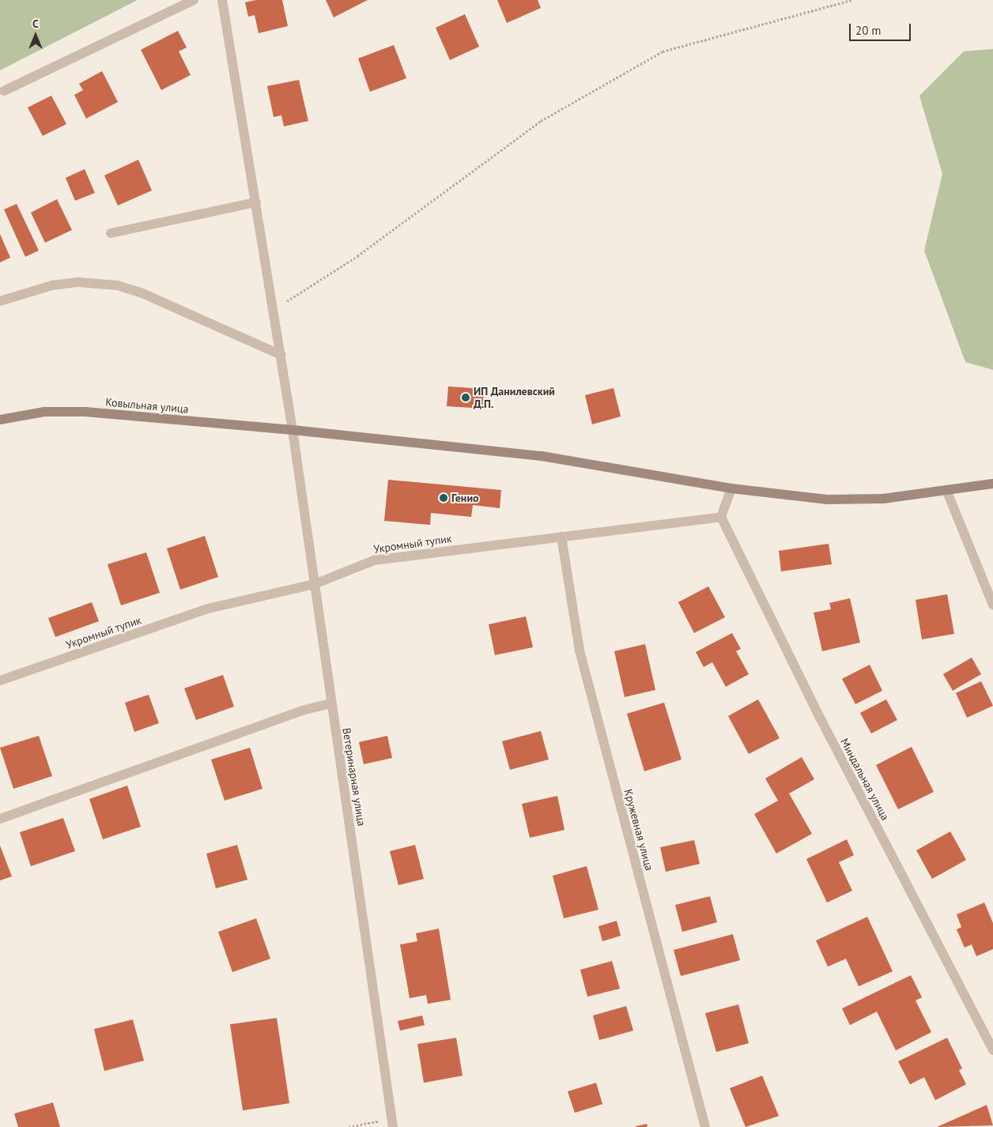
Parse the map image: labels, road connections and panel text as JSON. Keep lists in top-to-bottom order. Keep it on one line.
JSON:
{"streets":{"street":["Ковыльная улица","Укромный тупик","Ветеринарная улица","Миндальная улица","Кружевная улица"]},"crossings":[["Ковыльная улица","Ветеринарная улица"],["Укромный тупик","Ветеринарная улица"],["Укромный тупик","Миндальная улица"],["Укромный тупик","Кружевная улица"]],"places":["ИП Данилевский Д.П.","Генио"],"scale_bar":"20 m","north":"top"}
